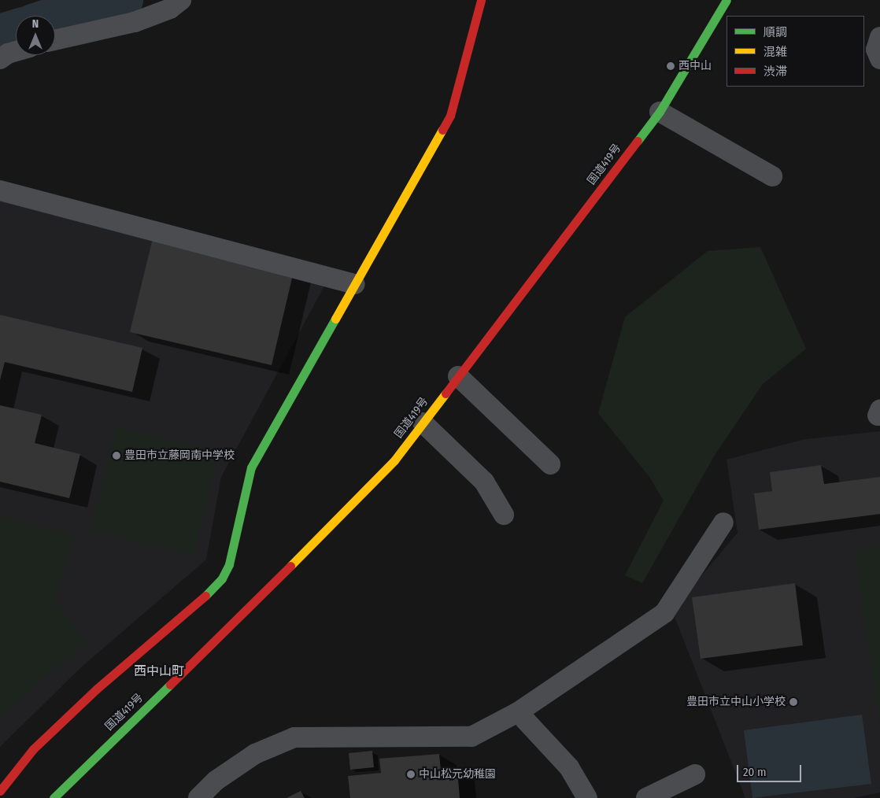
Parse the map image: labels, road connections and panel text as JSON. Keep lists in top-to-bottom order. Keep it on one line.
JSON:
{"streets":{"main road":["国道419号"]},"districts":["西中山町"],"places":["西中山","豊田市立藤岡南中学校","豊田市立中山小学校","中山松元幼稚園"],"legend":["順調","混雑","渋滞"],"scale_bar":"20 m","north":"top"}
